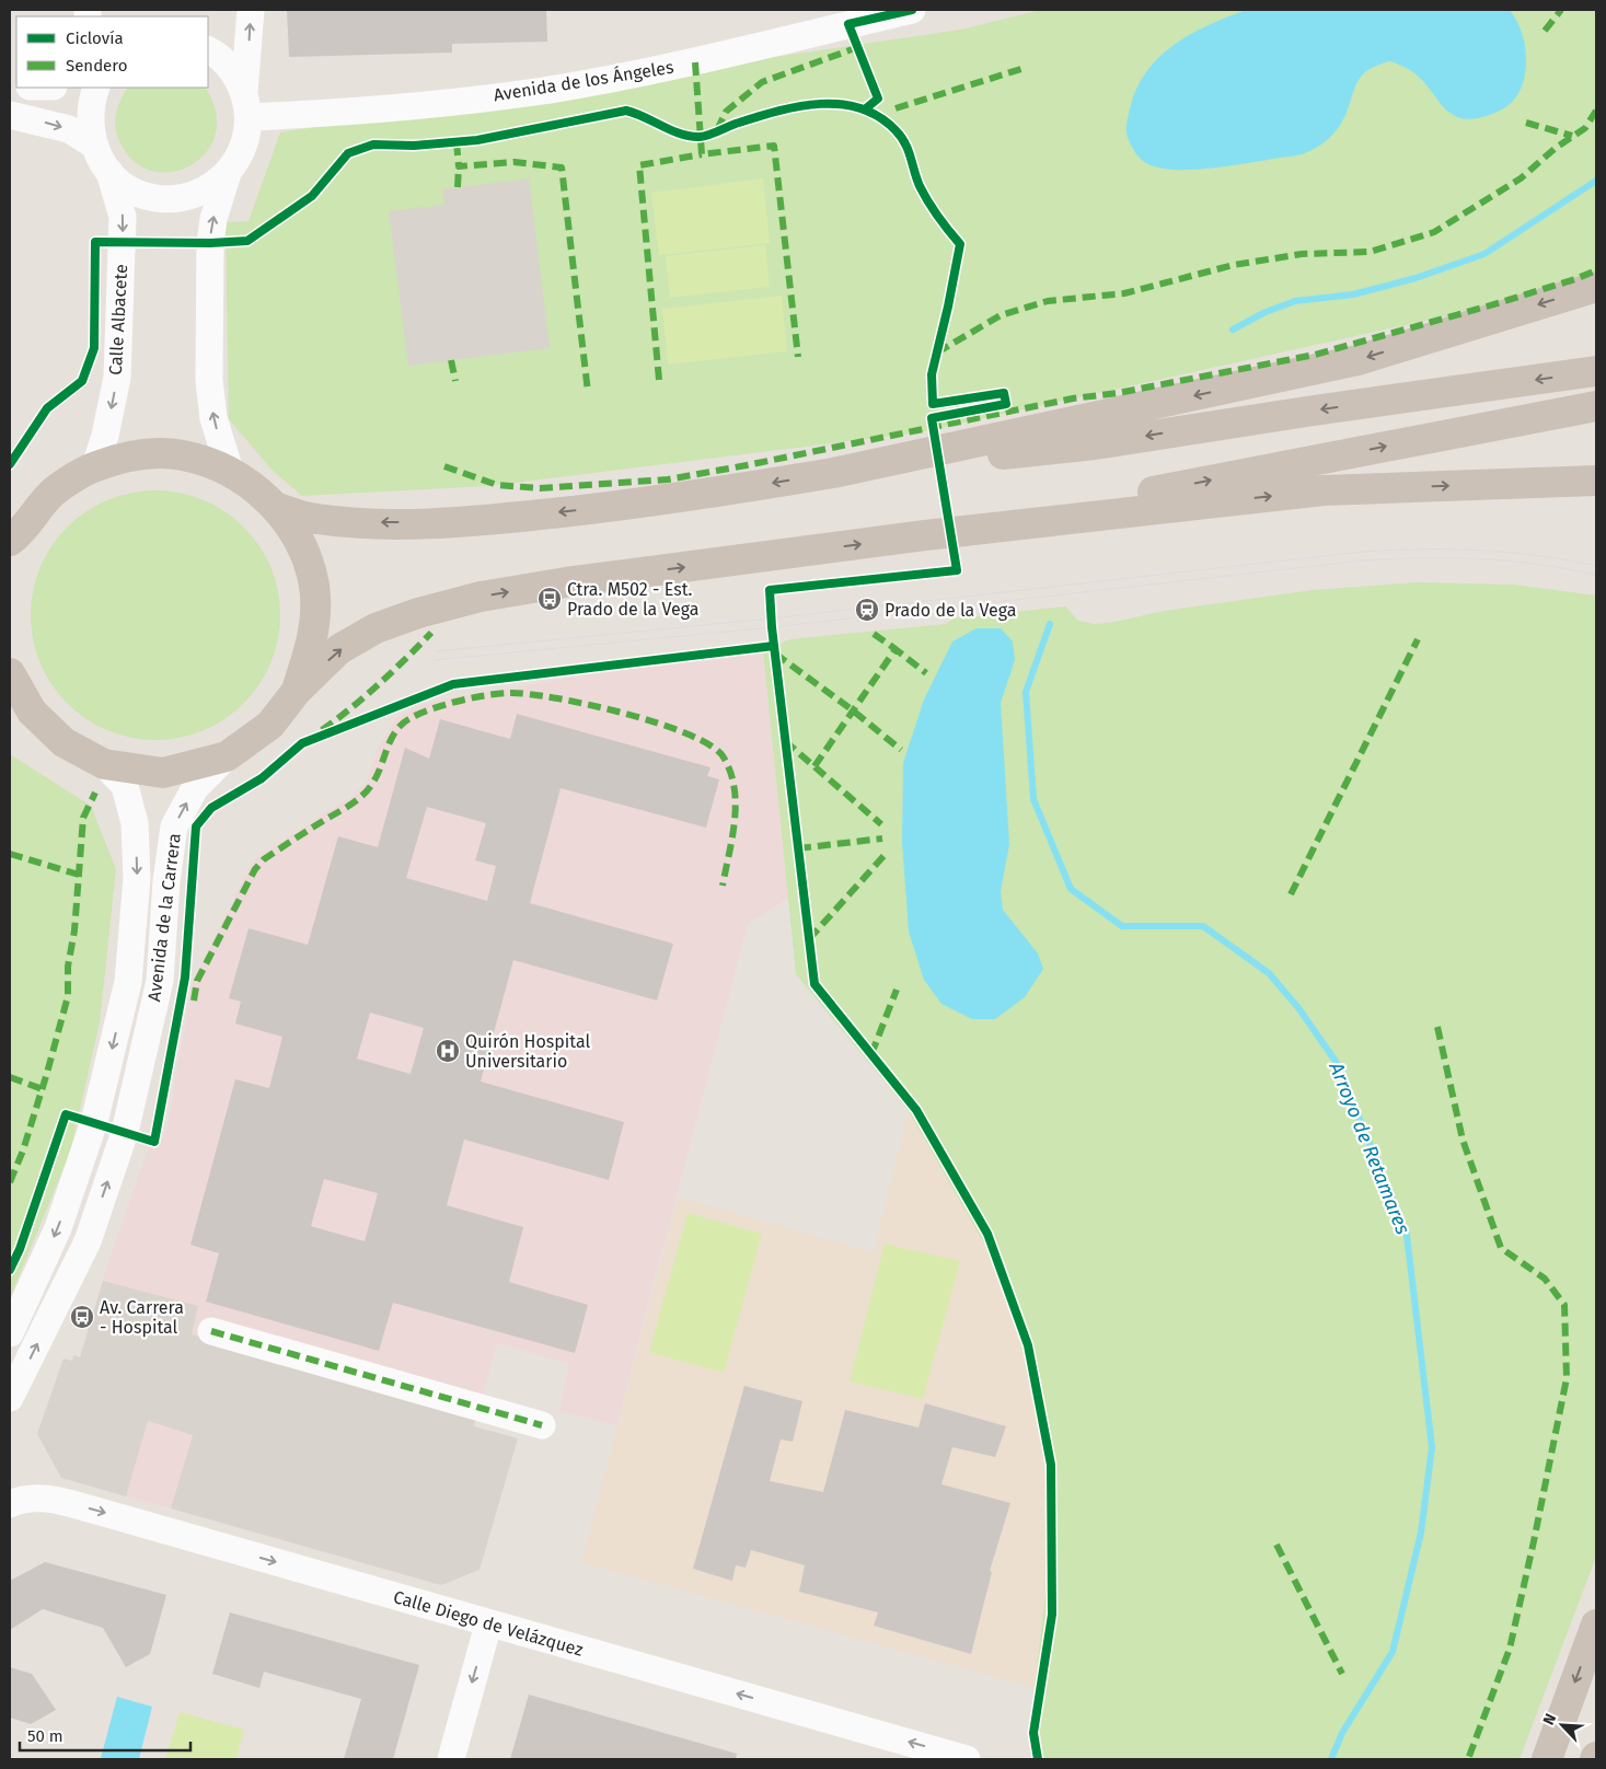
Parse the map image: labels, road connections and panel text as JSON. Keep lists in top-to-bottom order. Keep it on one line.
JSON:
{"streets":{"street":["Avenida de los Ángeles","Calle Albacete","Avenida de la Carrera","Calle Diego de Velázquez"]},"water":["Arroyo de Retamares"],"places":{"bus stop":["Ctra. M502 - Est. Prado de la Vega","Av. Carrera - Hospital"],"station":["Prado de la Vega"],"hospital":["Quirón Hospital Universitario"]},"legend":["Ciclovía","Sendero"],"scale_bar":"50 m","north":"top left"}
